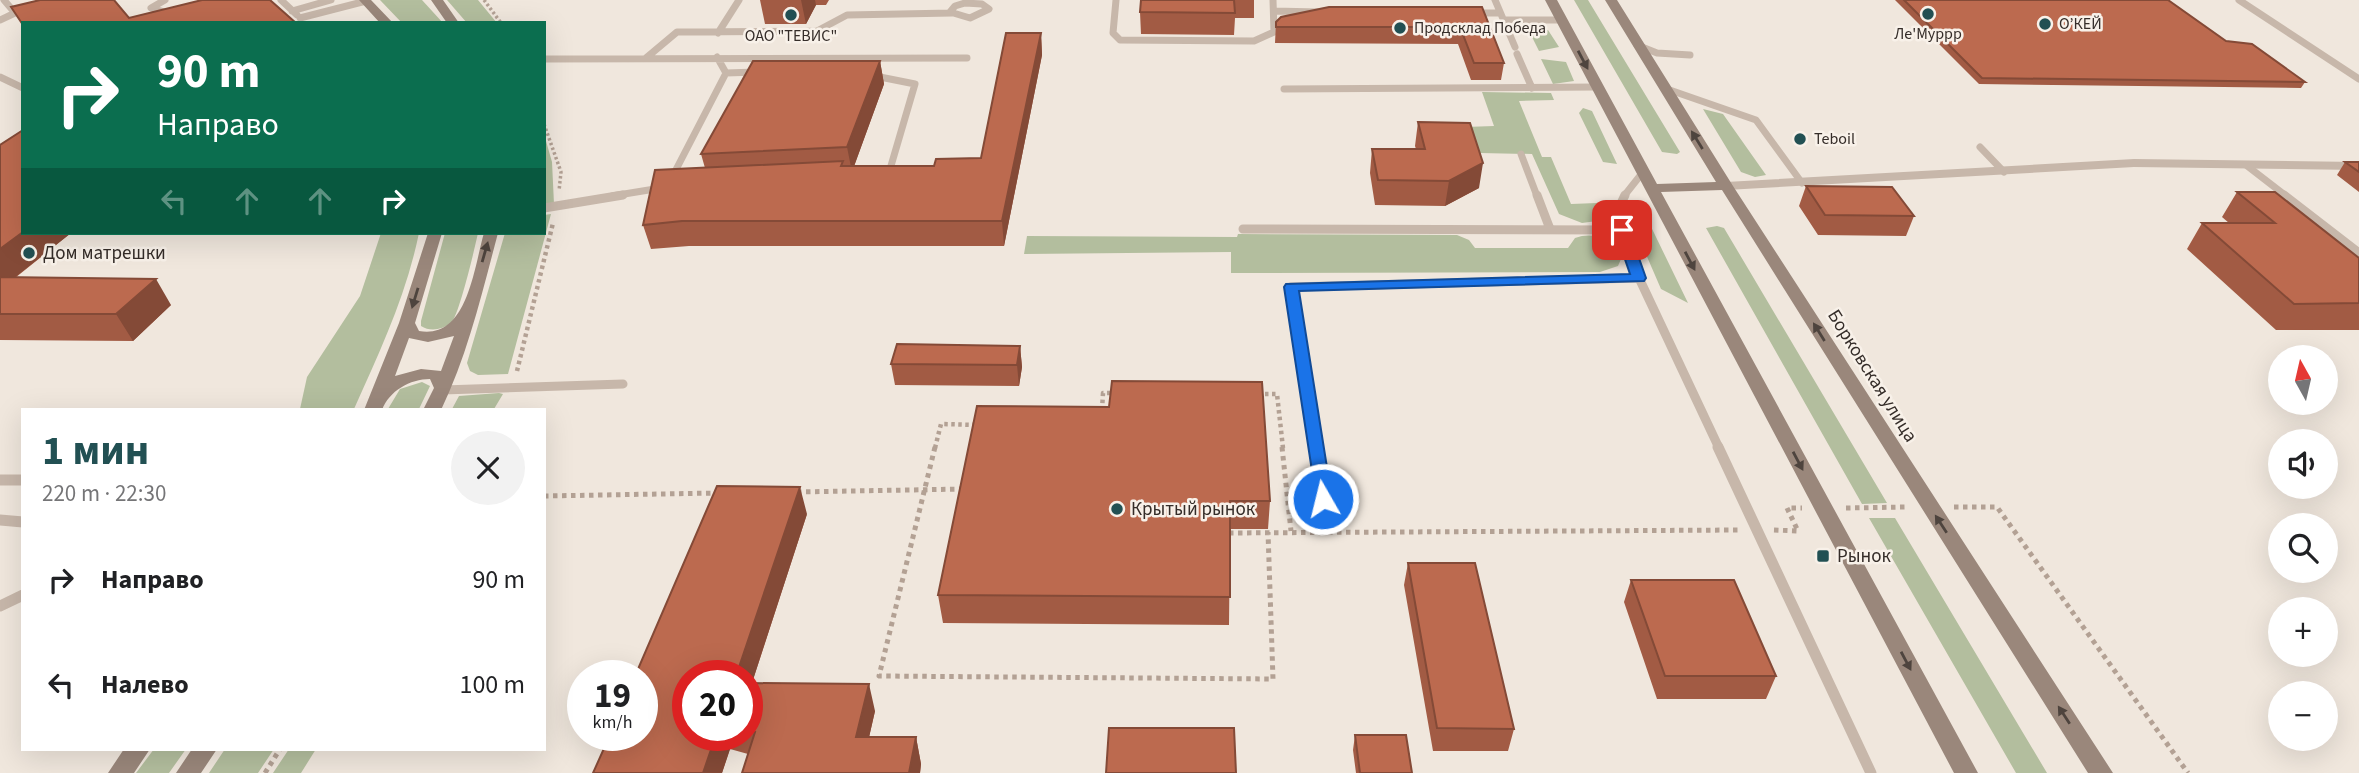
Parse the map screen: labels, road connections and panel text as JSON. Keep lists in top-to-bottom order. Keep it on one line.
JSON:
{"streets":{"main road":["Борковская улица"]},"places":{"other":["Ле'Муррр","ОАО \"ТЕВИС\"","О’КЕЙ","Продсклад Победа","Teboil","Дом матрешки","Крытый рынок"],"transit":["Рынок"]},"north":"top","page":{"turn":["90 m","Направо"],"map_buttons":["+","−"],"heading":["1 мин","220 m · 22:30"],"list":[{"name":"Направо","value":"90 m"},{"name":"Налево","value":"100 m"}],"speed":"19 km/h","limit":"20"}}
